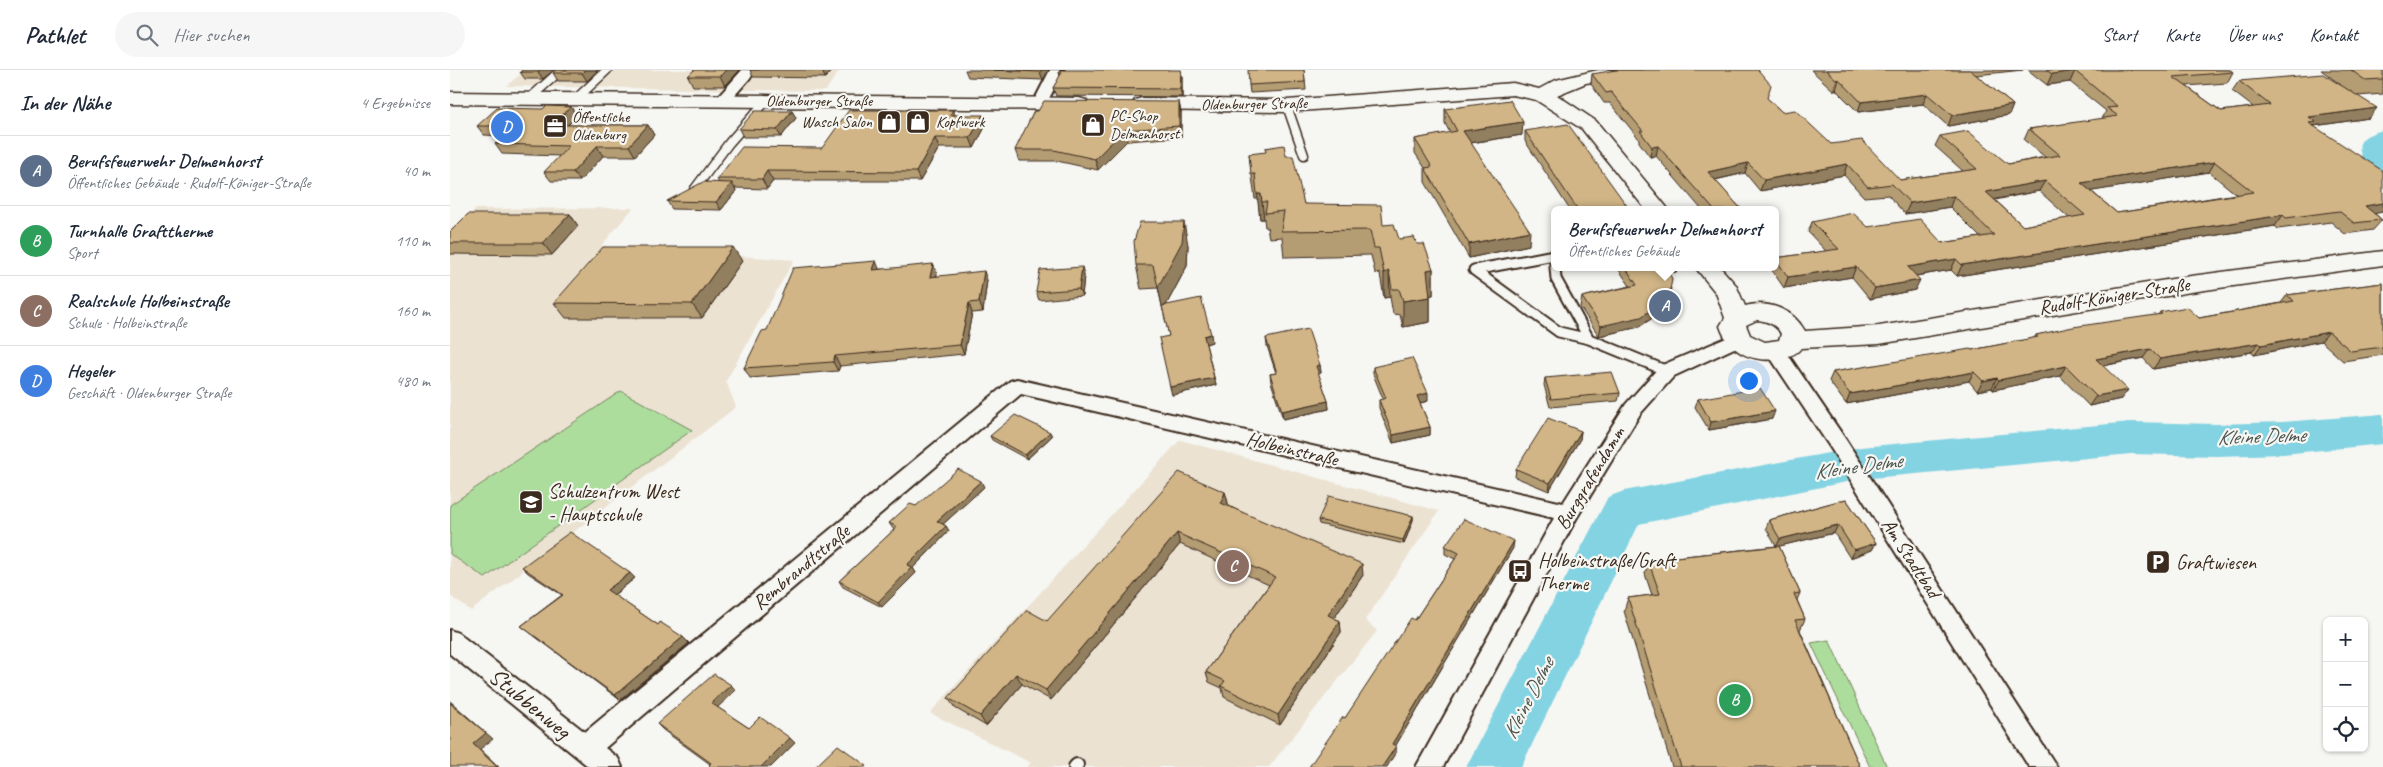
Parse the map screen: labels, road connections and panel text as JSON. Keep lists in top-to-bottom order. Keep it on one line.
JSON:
{"streets":{"main road":["Oldenburger Straße","Rudolf-Königer-Straße"],"street":["Holbeinstraße","Burggrafendamm","Am Stadtbad","Rembrandtstraße","Stubbenweg"]},"crossings":[["Rudolf-Königer-Straße","Burggrafendamm"],["Rudolf-Königer-Straße","Am Stadtbad"],["Holbeinstraße","Burggrafendamm"],["Holbeinstraße","Rembrandtstraße"],["Rembrandtstraße","Stubbenweg"]],"water":["Kleine Delme"],"places":{"shop":["Wasch Salon","Kopfwerk","PC-Shop Delmenhorst"],"office":["Öffentliche Oldenburg"],"school or university":["Schulzentrum West - Hauptschule"],"parking":["Graftwiesen"],"bus stop":["Holbeinstraße/Graft Therme"]},"page":{"header":"Pathlet","search":"Hier suchen","nav":["Start","Karte","Über uns","Kontakt"],"heading":["In der Nähe","4 Ergebnisse"],"pins":["D","A","C","B"],"list":[{"mark":"A","name":"Berufsfeuerwehr Delmenhorst","note":"Öffentliches Gebäude · Rudolf-Königer-Straße","value":"40 m"},{"mark":"B","name":"Turnhalle Grafttherme","note":"Sport","value":"110 m"},{"mark":"C","name":"Realschule Holbeinstraße","note":"Schule · Holbeinstraße","value":"160 m"},{"mark":"D","name":"Hegeler","note":"Geschäft · Oldenburger Straße","value":"480 m"}],"popup":["Berufsfeuerwehr Delmenhorst","Öffentliches Gebäude"],"map_buttons":["+","−"]}}
